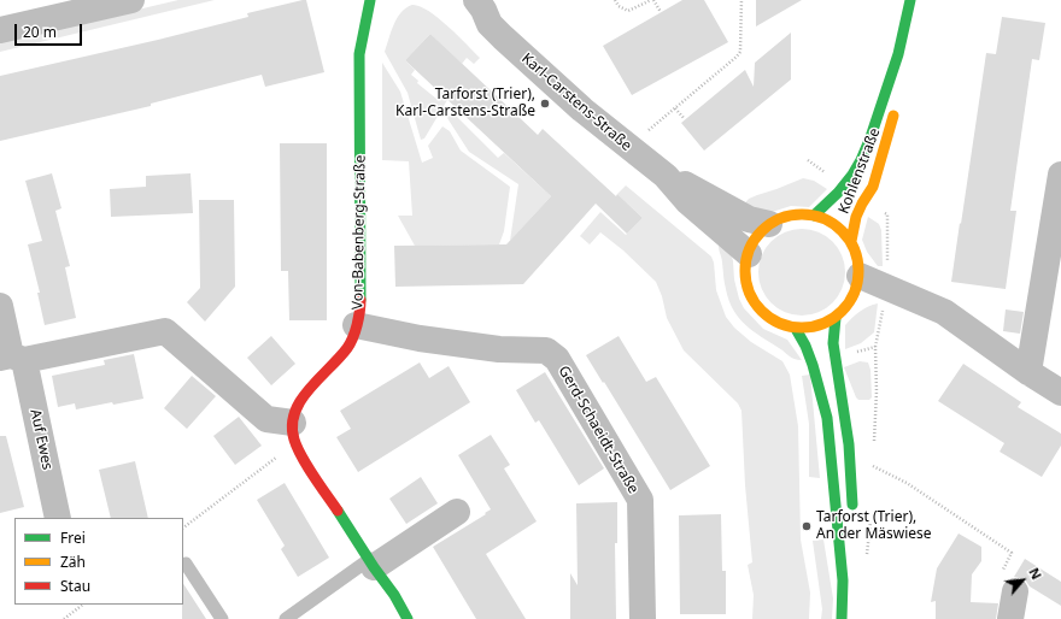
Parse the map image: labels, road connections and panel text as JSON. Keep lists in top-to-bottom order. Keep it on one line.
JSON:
{"streets":{"main road":["Kohlenstraße","Von-Babenberg-Straße"],"street":["Karl-Carstens-Straße","Gerd-Schaeidt-Straße","Auf Ewes"]},"crossings":[["Karl-Carstens-Straße","Kohlenstraße"],["Von-Babenberg-Straße","Gerd-Schaeidt-Straße"]],"places":["Tarforst (Trier), Karl-Carstens-Straße","Tarforst (Trier), An der Mäswiese"],"legend":["Frei","Zäh","Stau"],"scale_bar":"20 m","north":"top right"}
